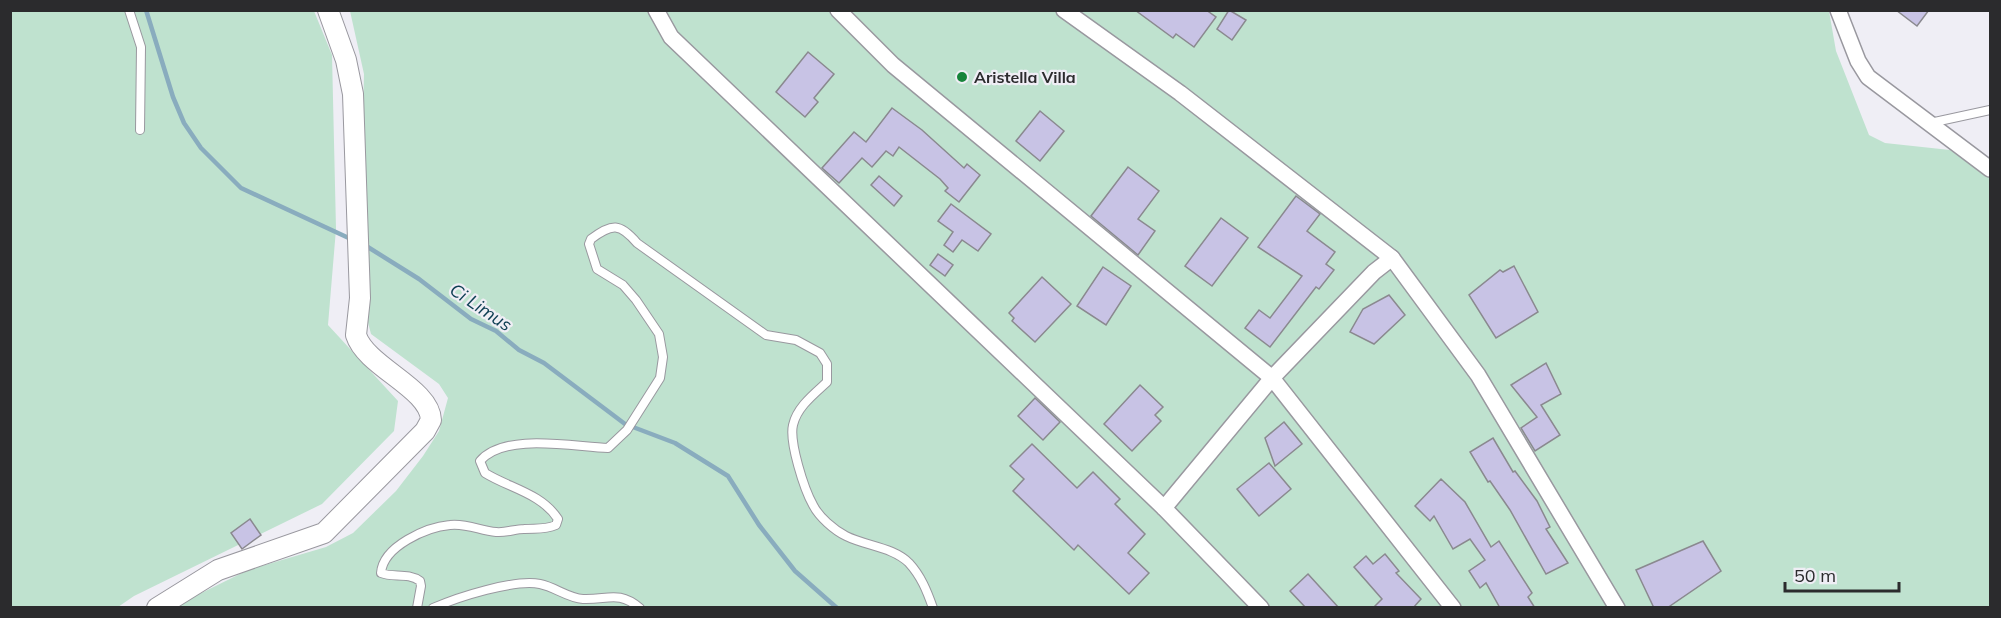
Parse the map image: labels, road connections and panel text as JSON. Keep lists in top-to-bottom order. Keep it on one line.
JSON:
{"water":["Ci Limus"],"places":["Aristella Villa"],"scale_bar":"50 m"}
